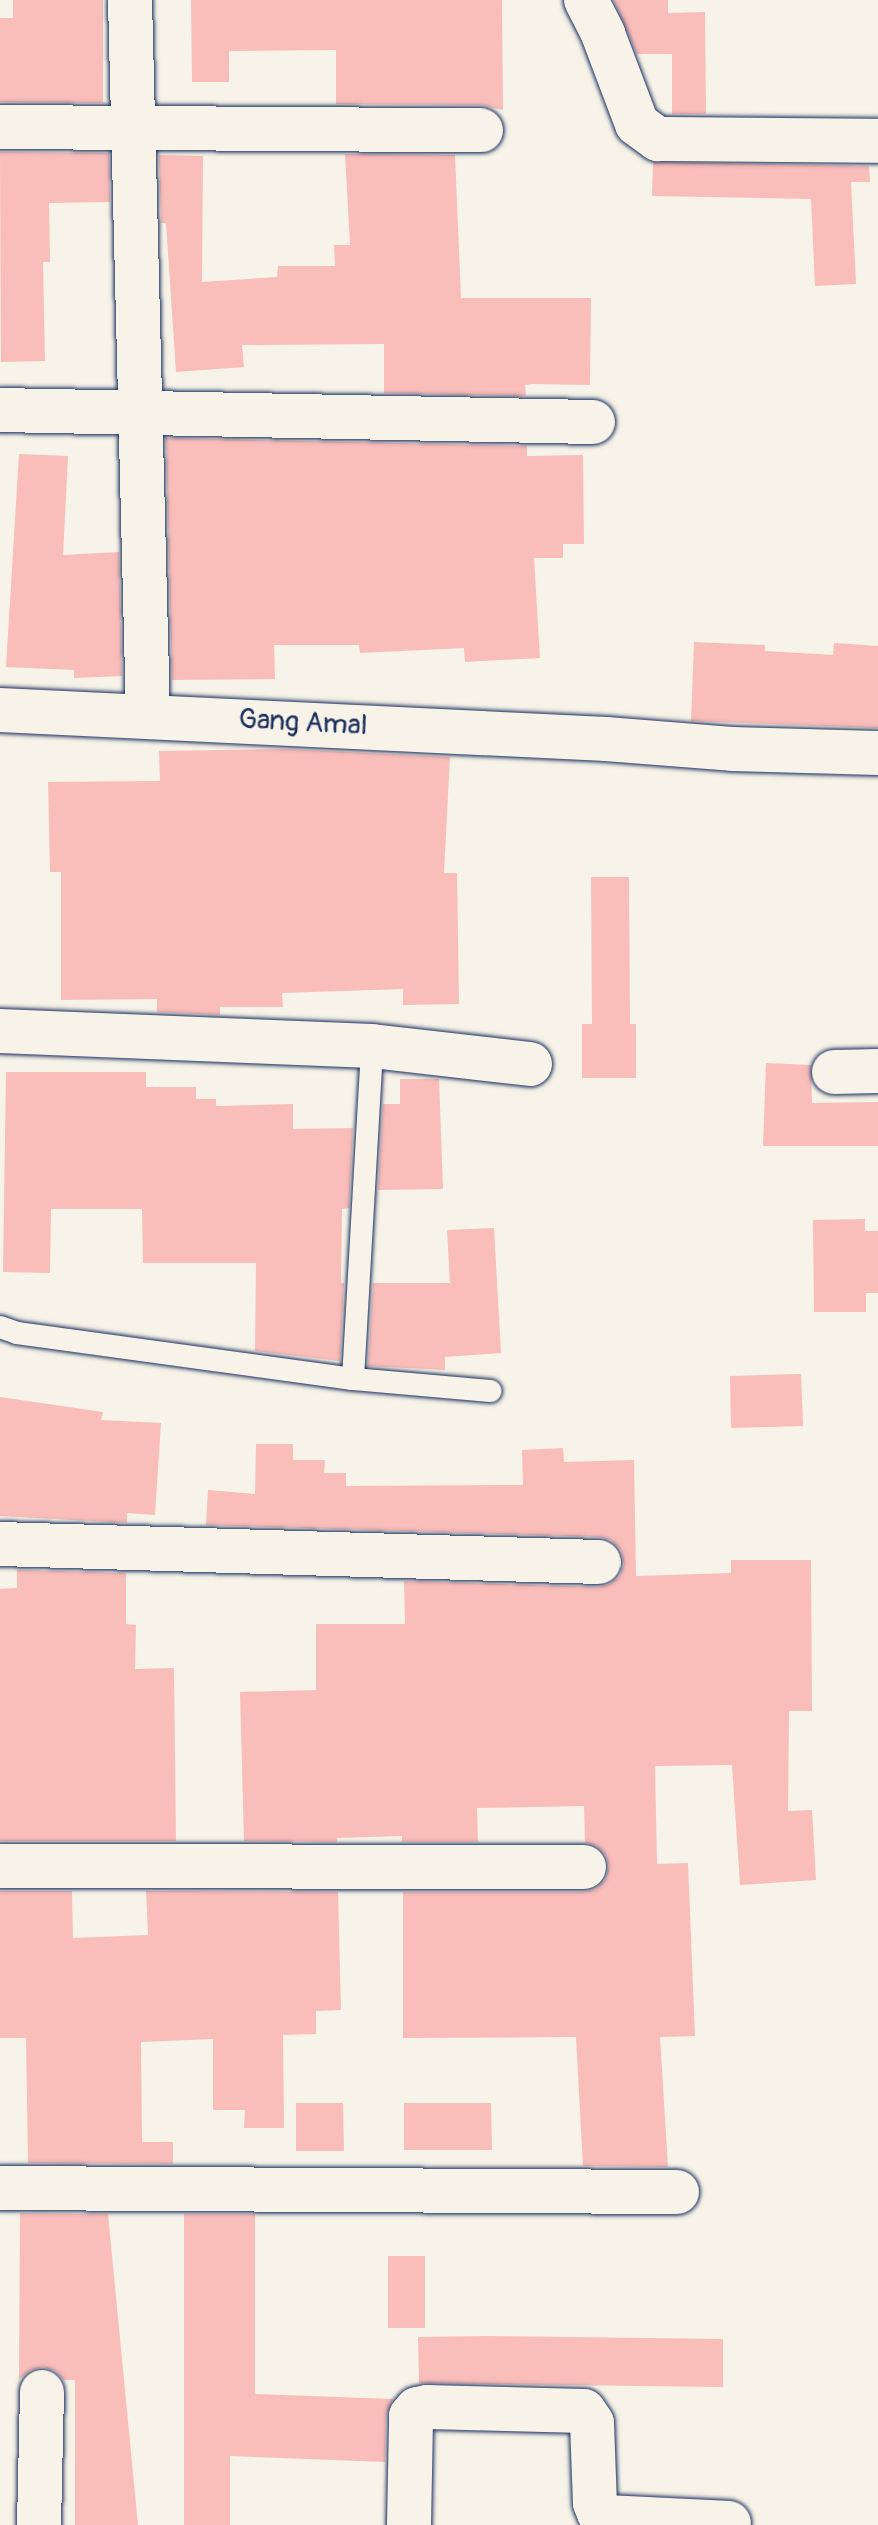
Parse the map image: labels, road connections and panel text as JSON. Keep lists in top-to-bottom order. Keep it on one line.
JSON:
{"streets":{"street":["Gang Amal"]}}
